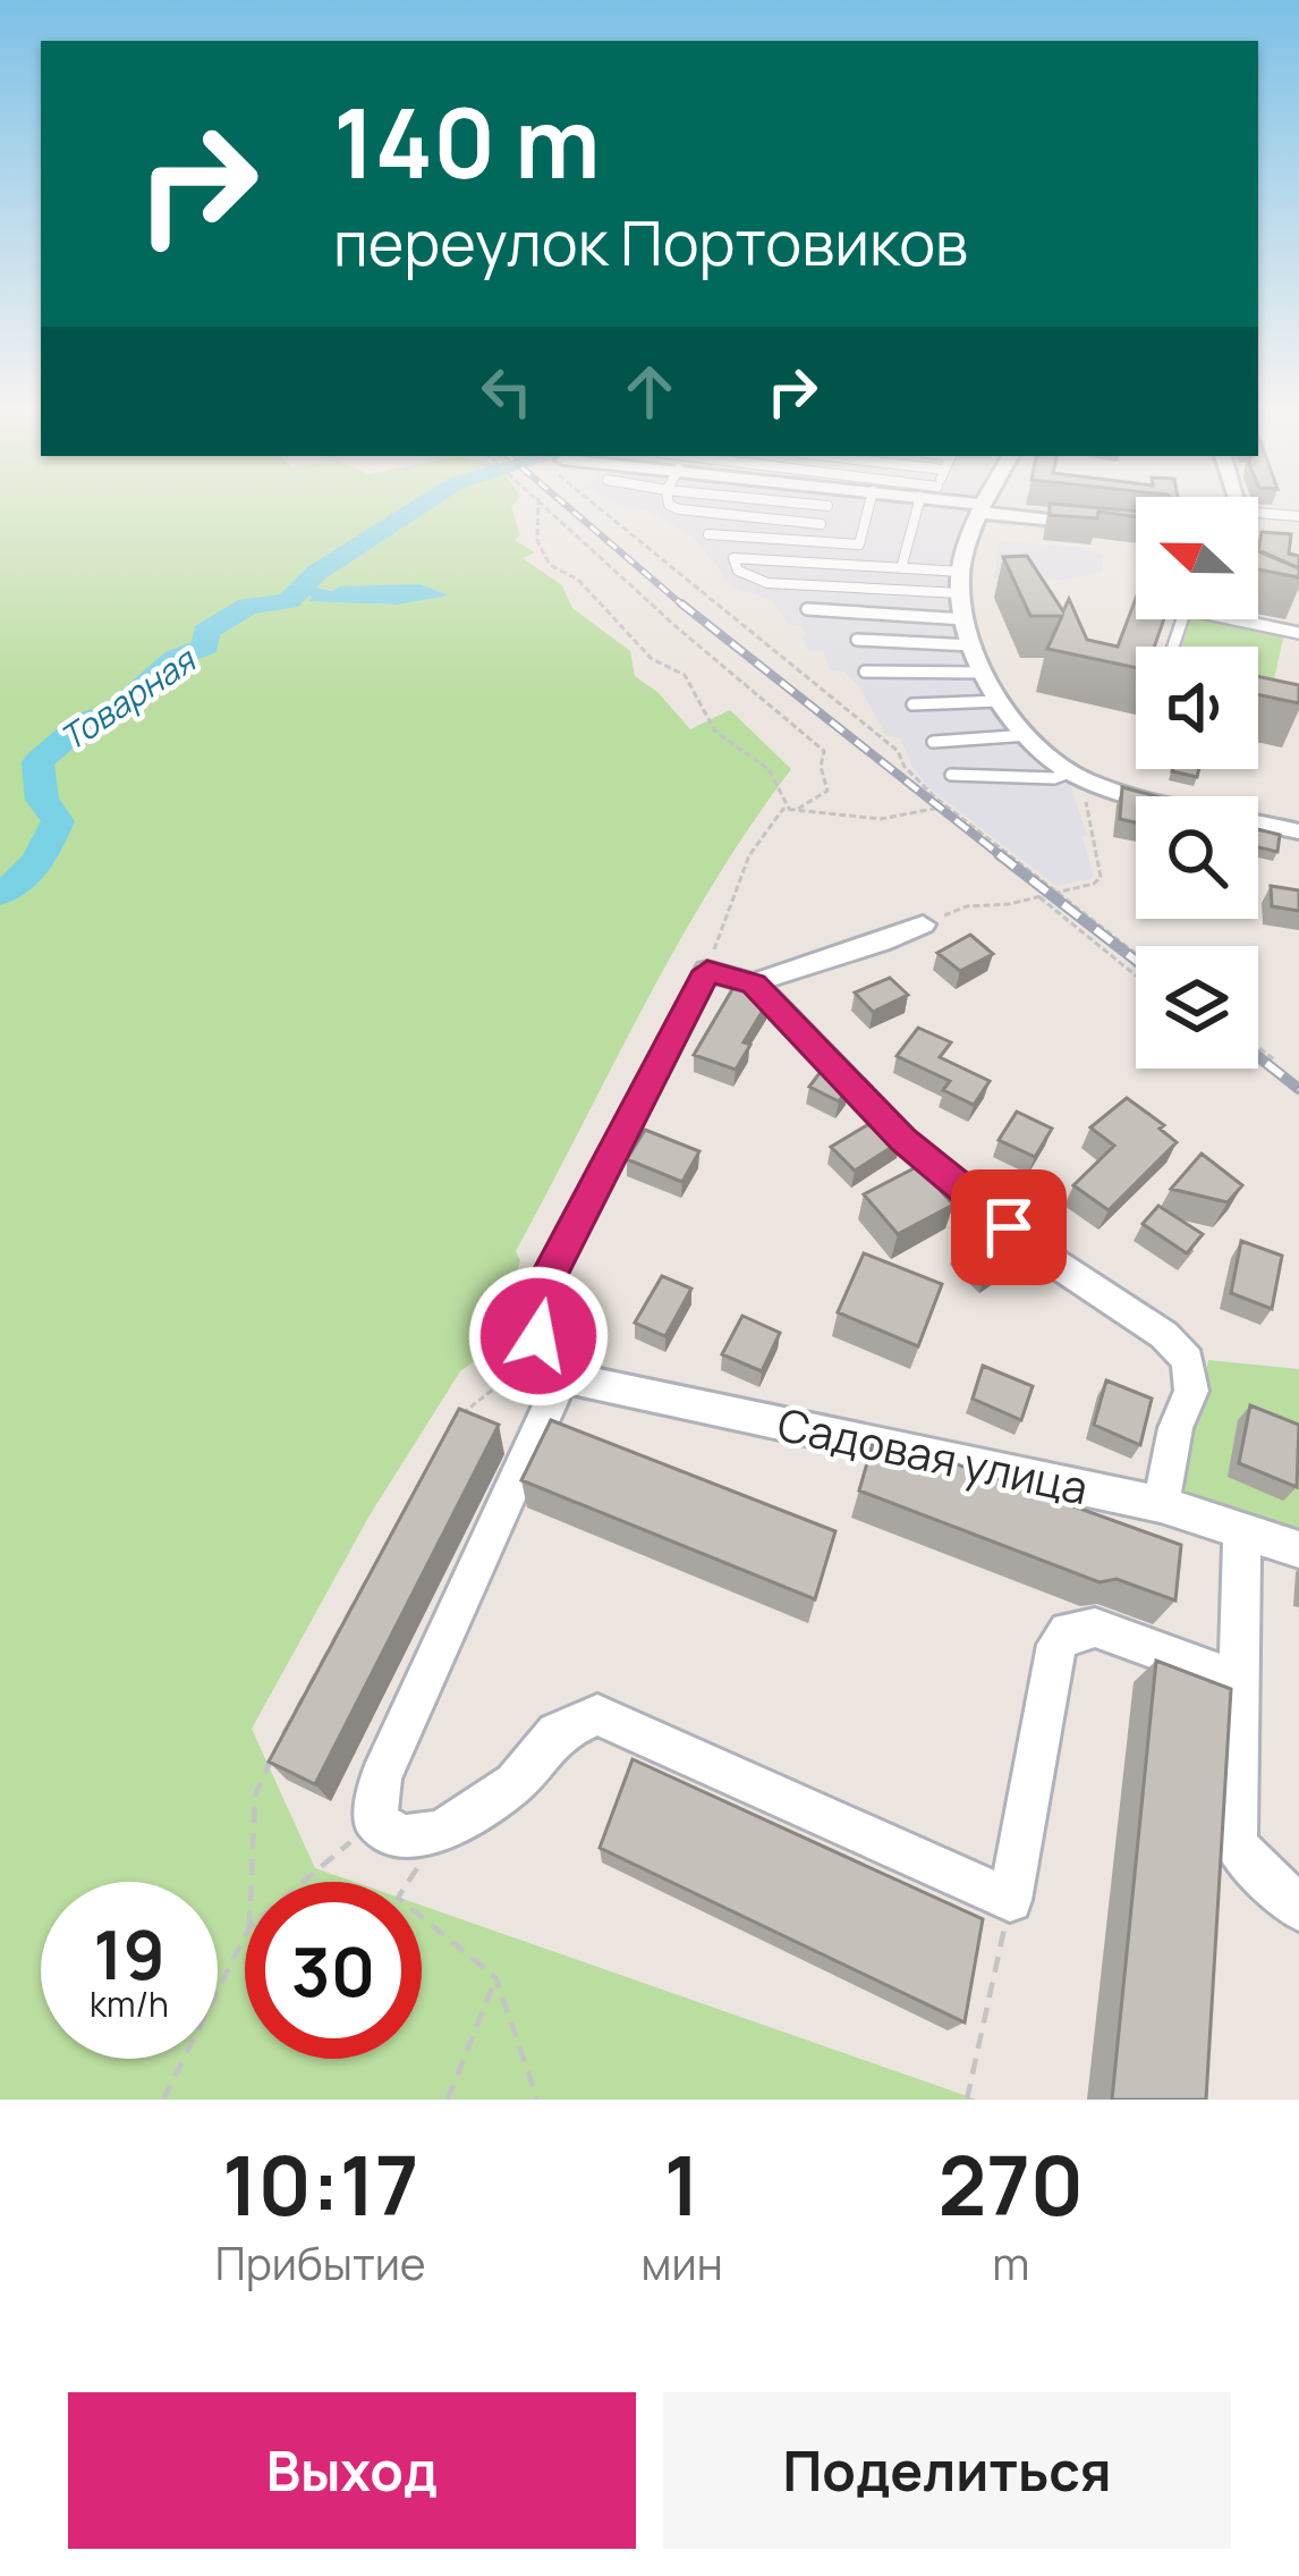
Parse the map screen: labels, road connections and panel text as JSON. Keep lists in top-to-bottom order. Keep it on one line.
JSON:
{"streets":{"street":["Садовая улица"]},"water":["Товарная"],"north":"left","page":{"turn":["140 m","переулок Портовиков"],"speed":"19 km/h","limit":"30","eta":["10:17","Прибытие","1","мин","270","m"],"buttons":["Выход","Поделиться"]}}
